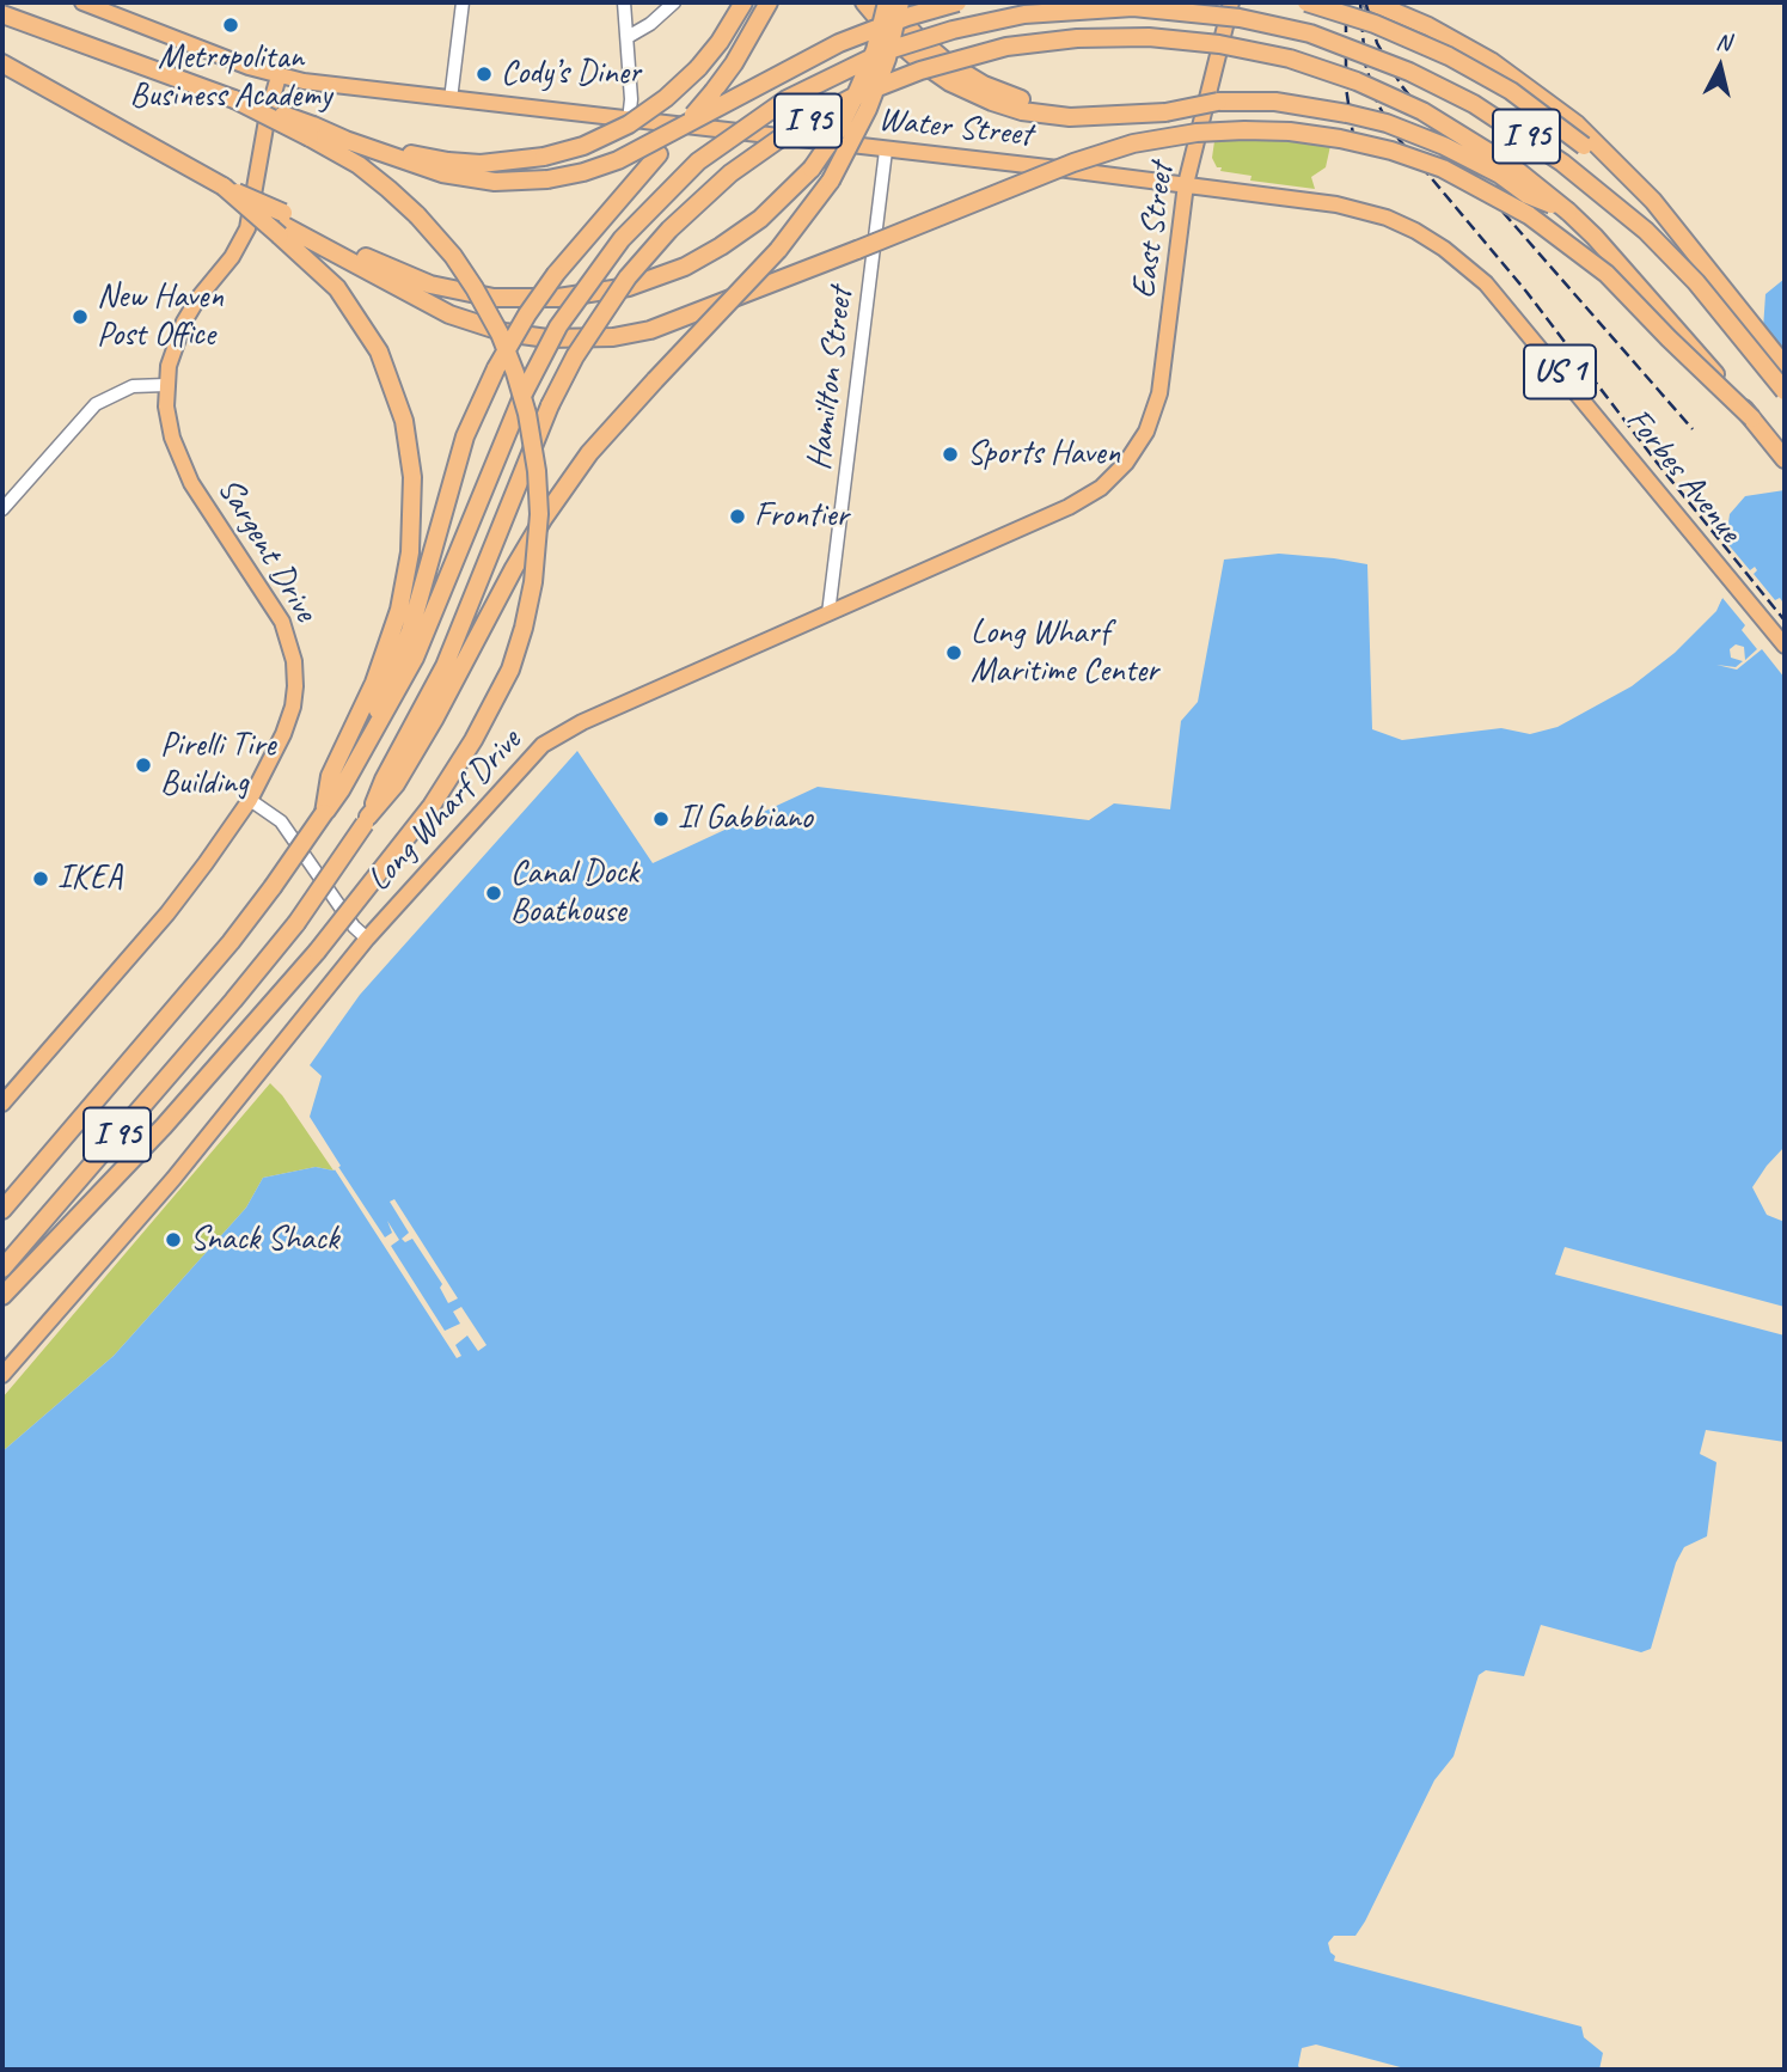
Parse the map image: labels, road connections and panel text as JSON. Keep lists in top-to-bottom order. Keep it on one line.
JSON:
{"streets":{"highway":["I 95"],"main road":["Water Street","East Street","US 1","Forbes Avenue","Sargent Drive","Long Wharf Drive"],"street":["Hamilton Street"]},"crossings":[["Water Street","East Street"],["Water Street","Hamilton Street"],["Water Street","Forbes Avenue"],["Water Street","Sargent Drive"],["East Street","Long Wharf Drive"],["Hamilton Street","Long Wharf Drive"]],"places":["Metropolitan Business Academy","Cody’s Diner","New Haven Post Office","Sports Haven","Frontier","Long Wharf Maritime Center","Pirelli Tire Building","Il Gabbiano","IKEA","Canal Dock Boathouse","Snack Shack"],"north":"top"}
